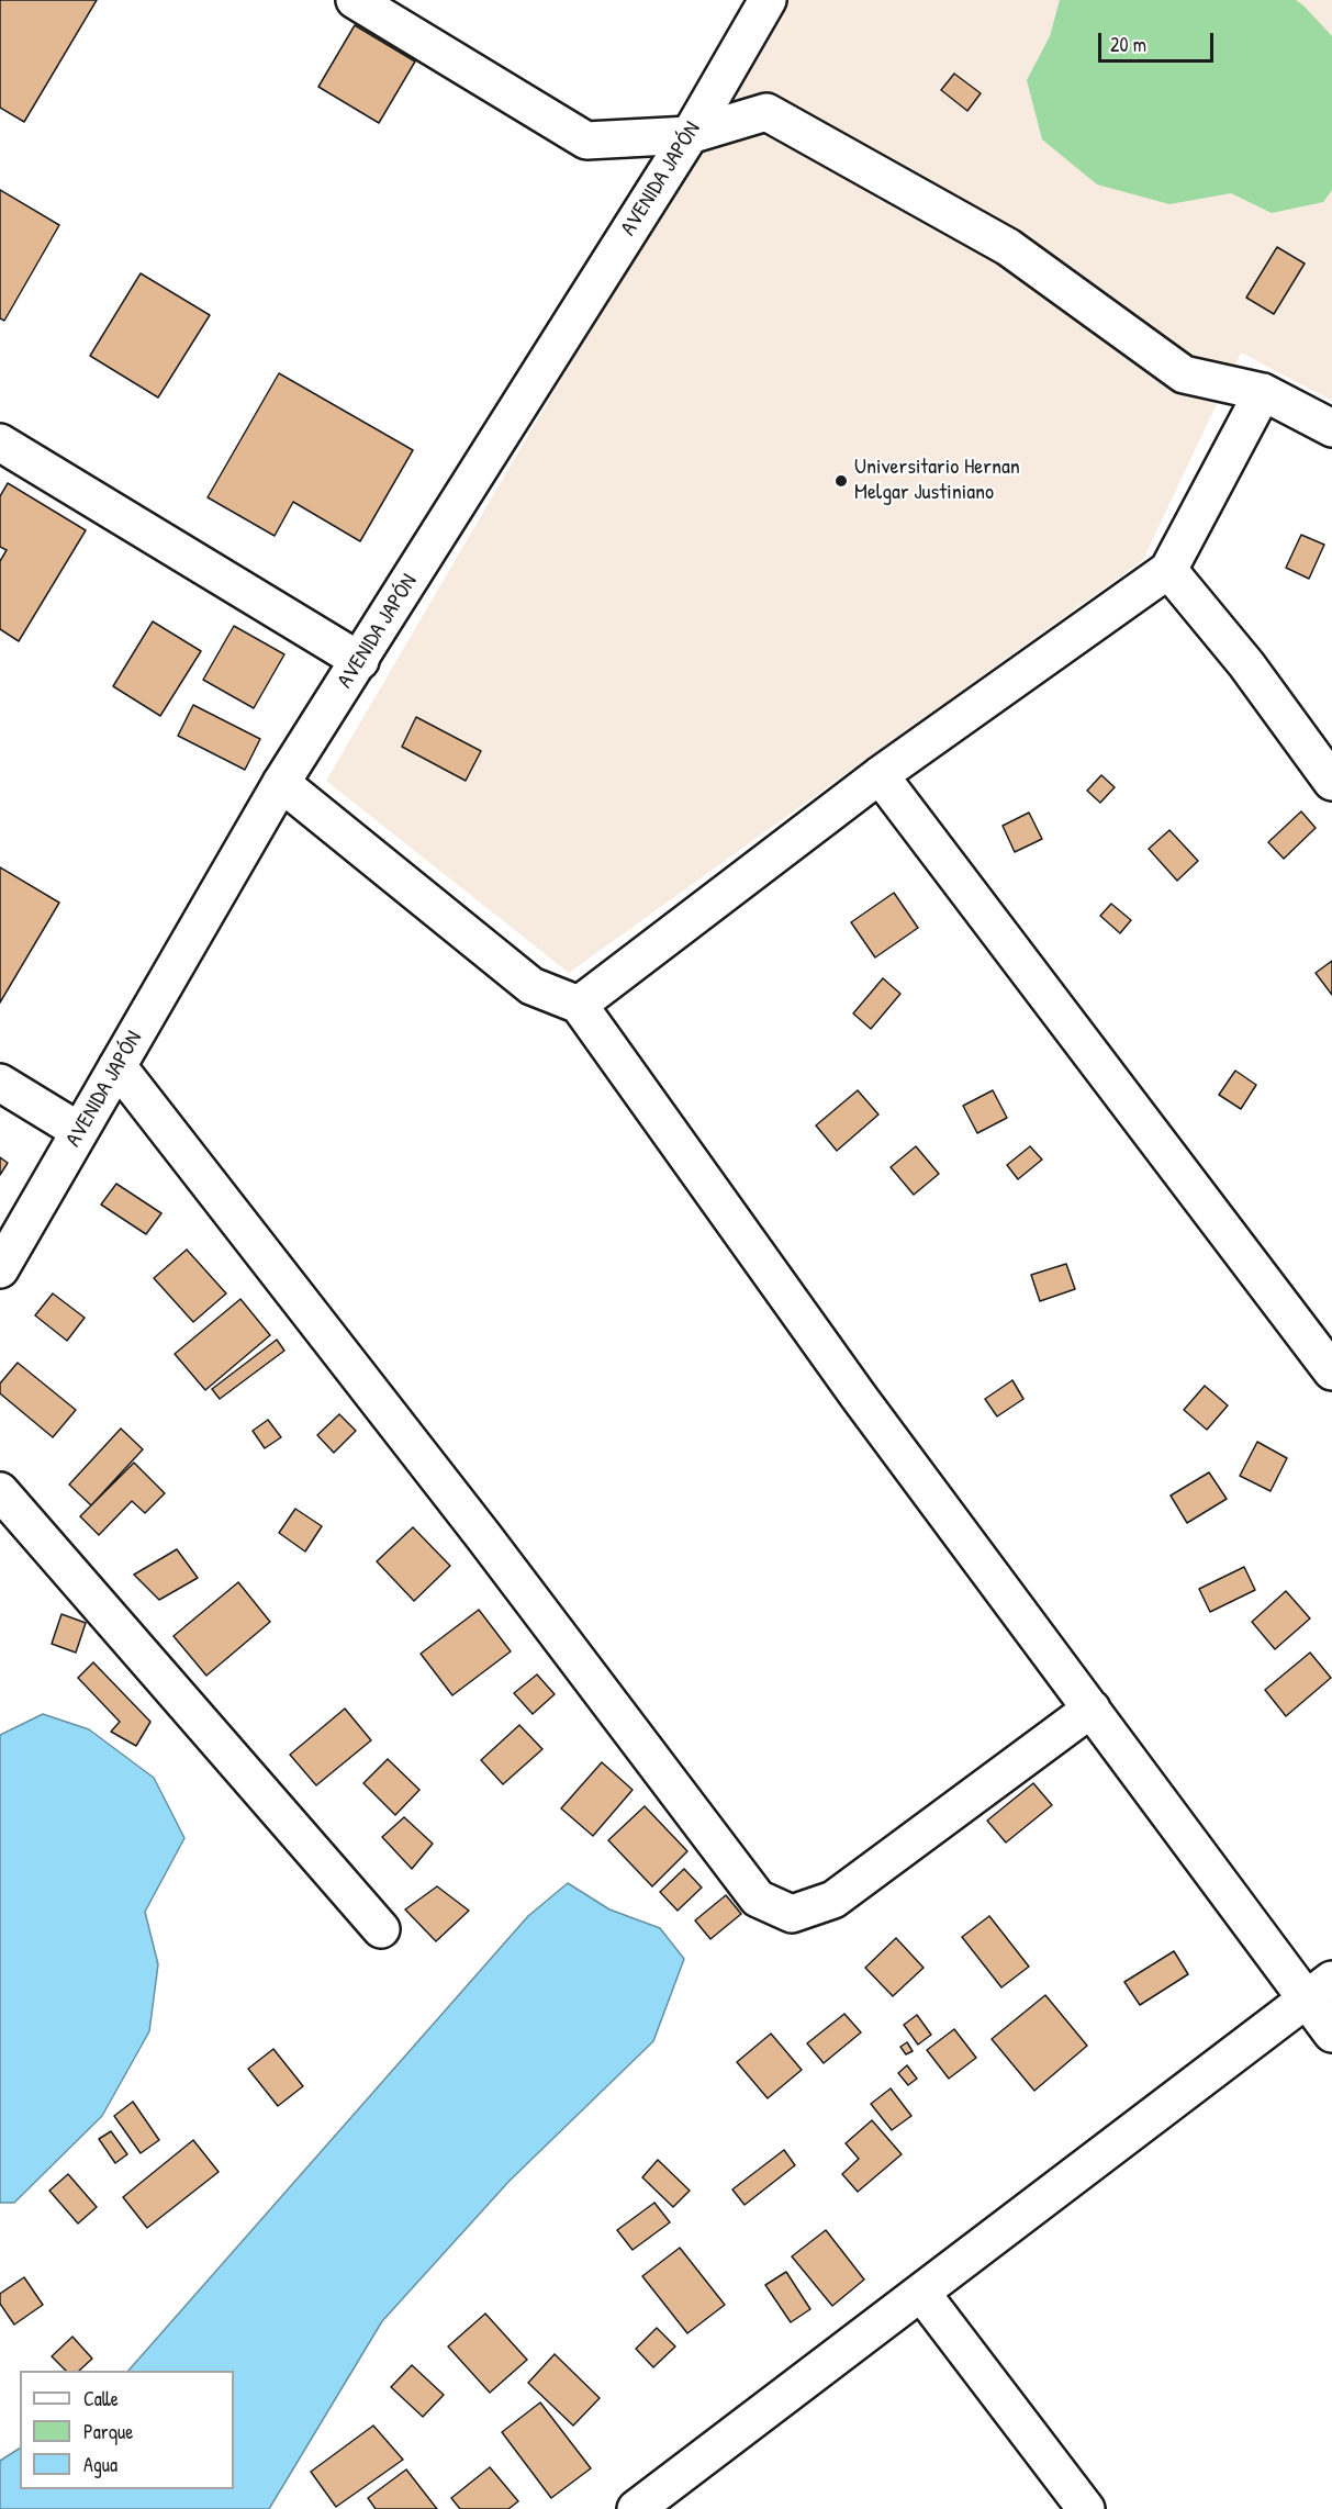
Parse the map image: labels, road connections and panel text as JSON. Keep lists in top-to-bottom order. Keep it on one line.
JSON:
{"streets":{"street":["AVENIDA JAPÓN"]},"places":["Universitario Hernan Melgar Justiniano"],"legend":["Calle","Parque","Agua"],"scale_bar":"20 m"}
